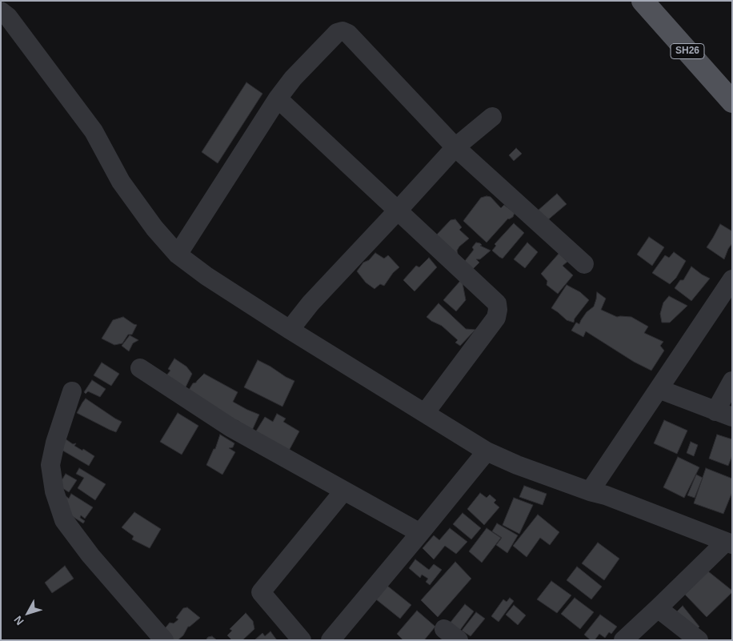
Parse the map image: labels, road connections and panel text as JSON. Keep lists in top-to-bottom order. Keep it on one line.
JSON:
{"streets":{"main road":["SH26"]},"north":"bottom left"}
